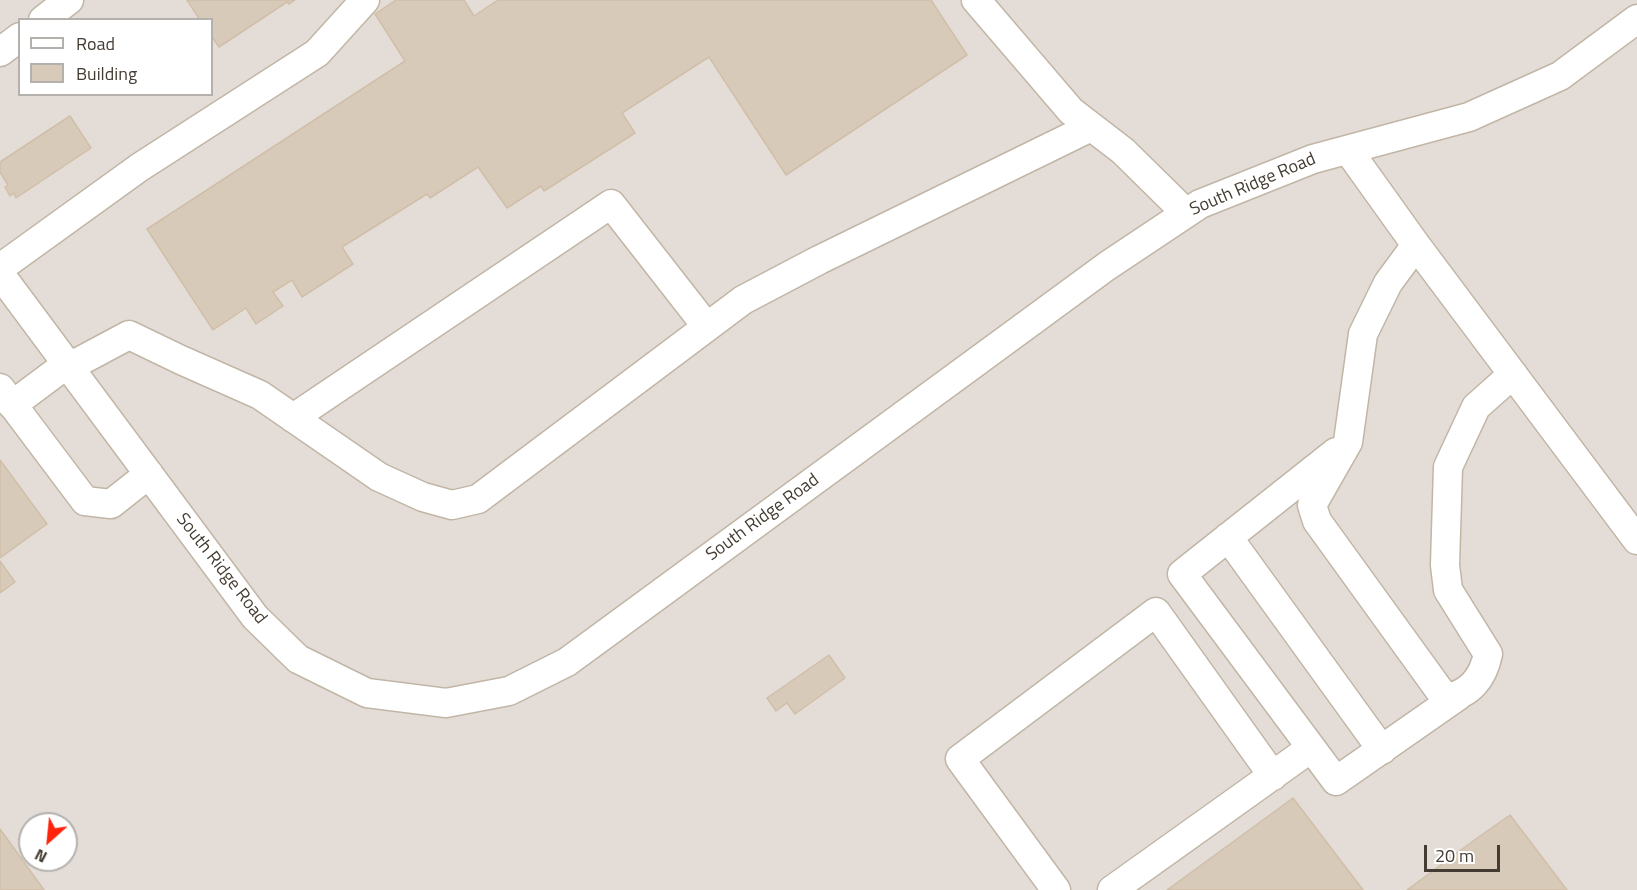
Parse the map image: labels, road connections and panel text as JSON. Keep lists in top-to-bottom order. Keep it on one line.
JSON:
{"streets":{"street":["South Ridge Road"]},"legend":["Road","Building"],"scale_bar":"20 m","north":"bottom left"}
